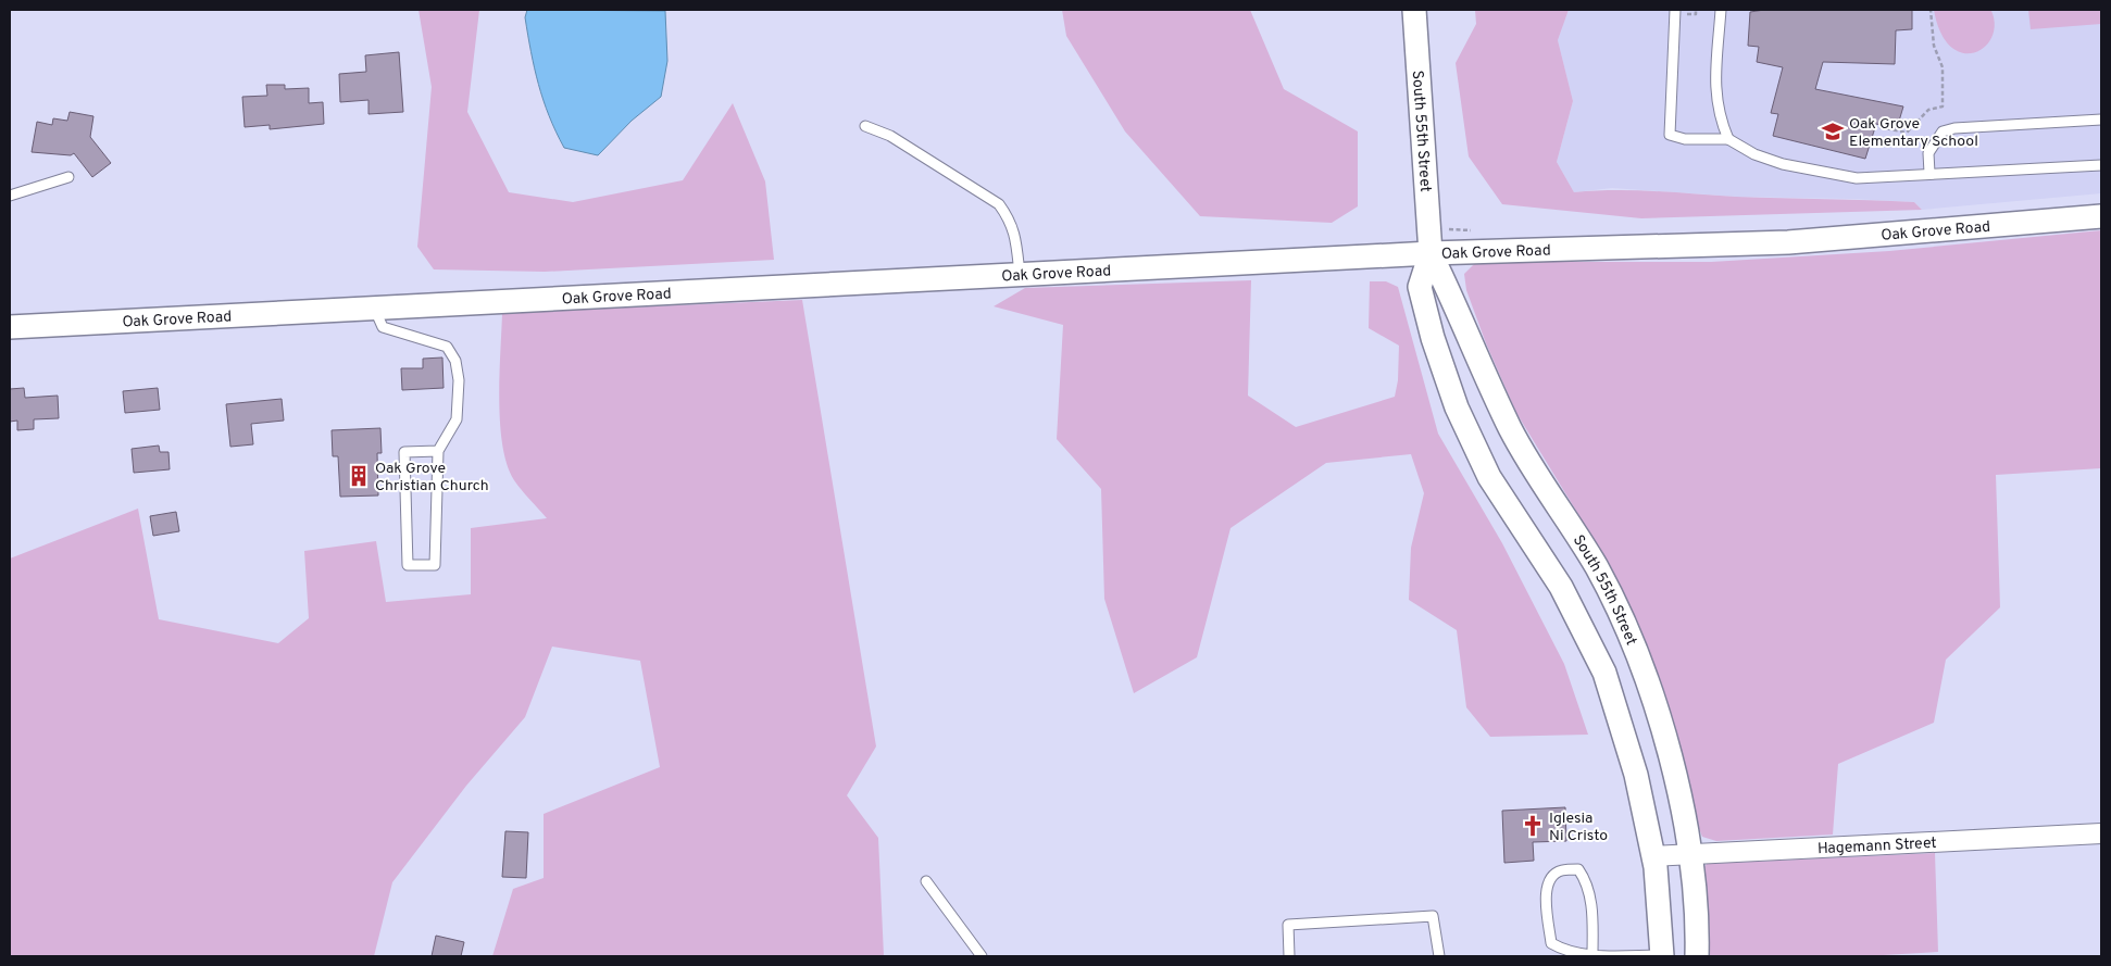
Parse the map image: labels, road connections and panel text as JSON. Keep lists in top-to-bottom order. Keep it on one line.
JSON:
{"streets":{"street":["South 55th Street","Oak Grove Road","Hagemann Street"]},"crossings":[["South 55th Street","Oak Grove Road"],["South 55th Street","Hagemann Street"]],"places":{"school or university":["Oak Grove Elementary School"],"building":["Oak Grove Christian Church"],"church":["Iglesia Ni Cristo"]}}
